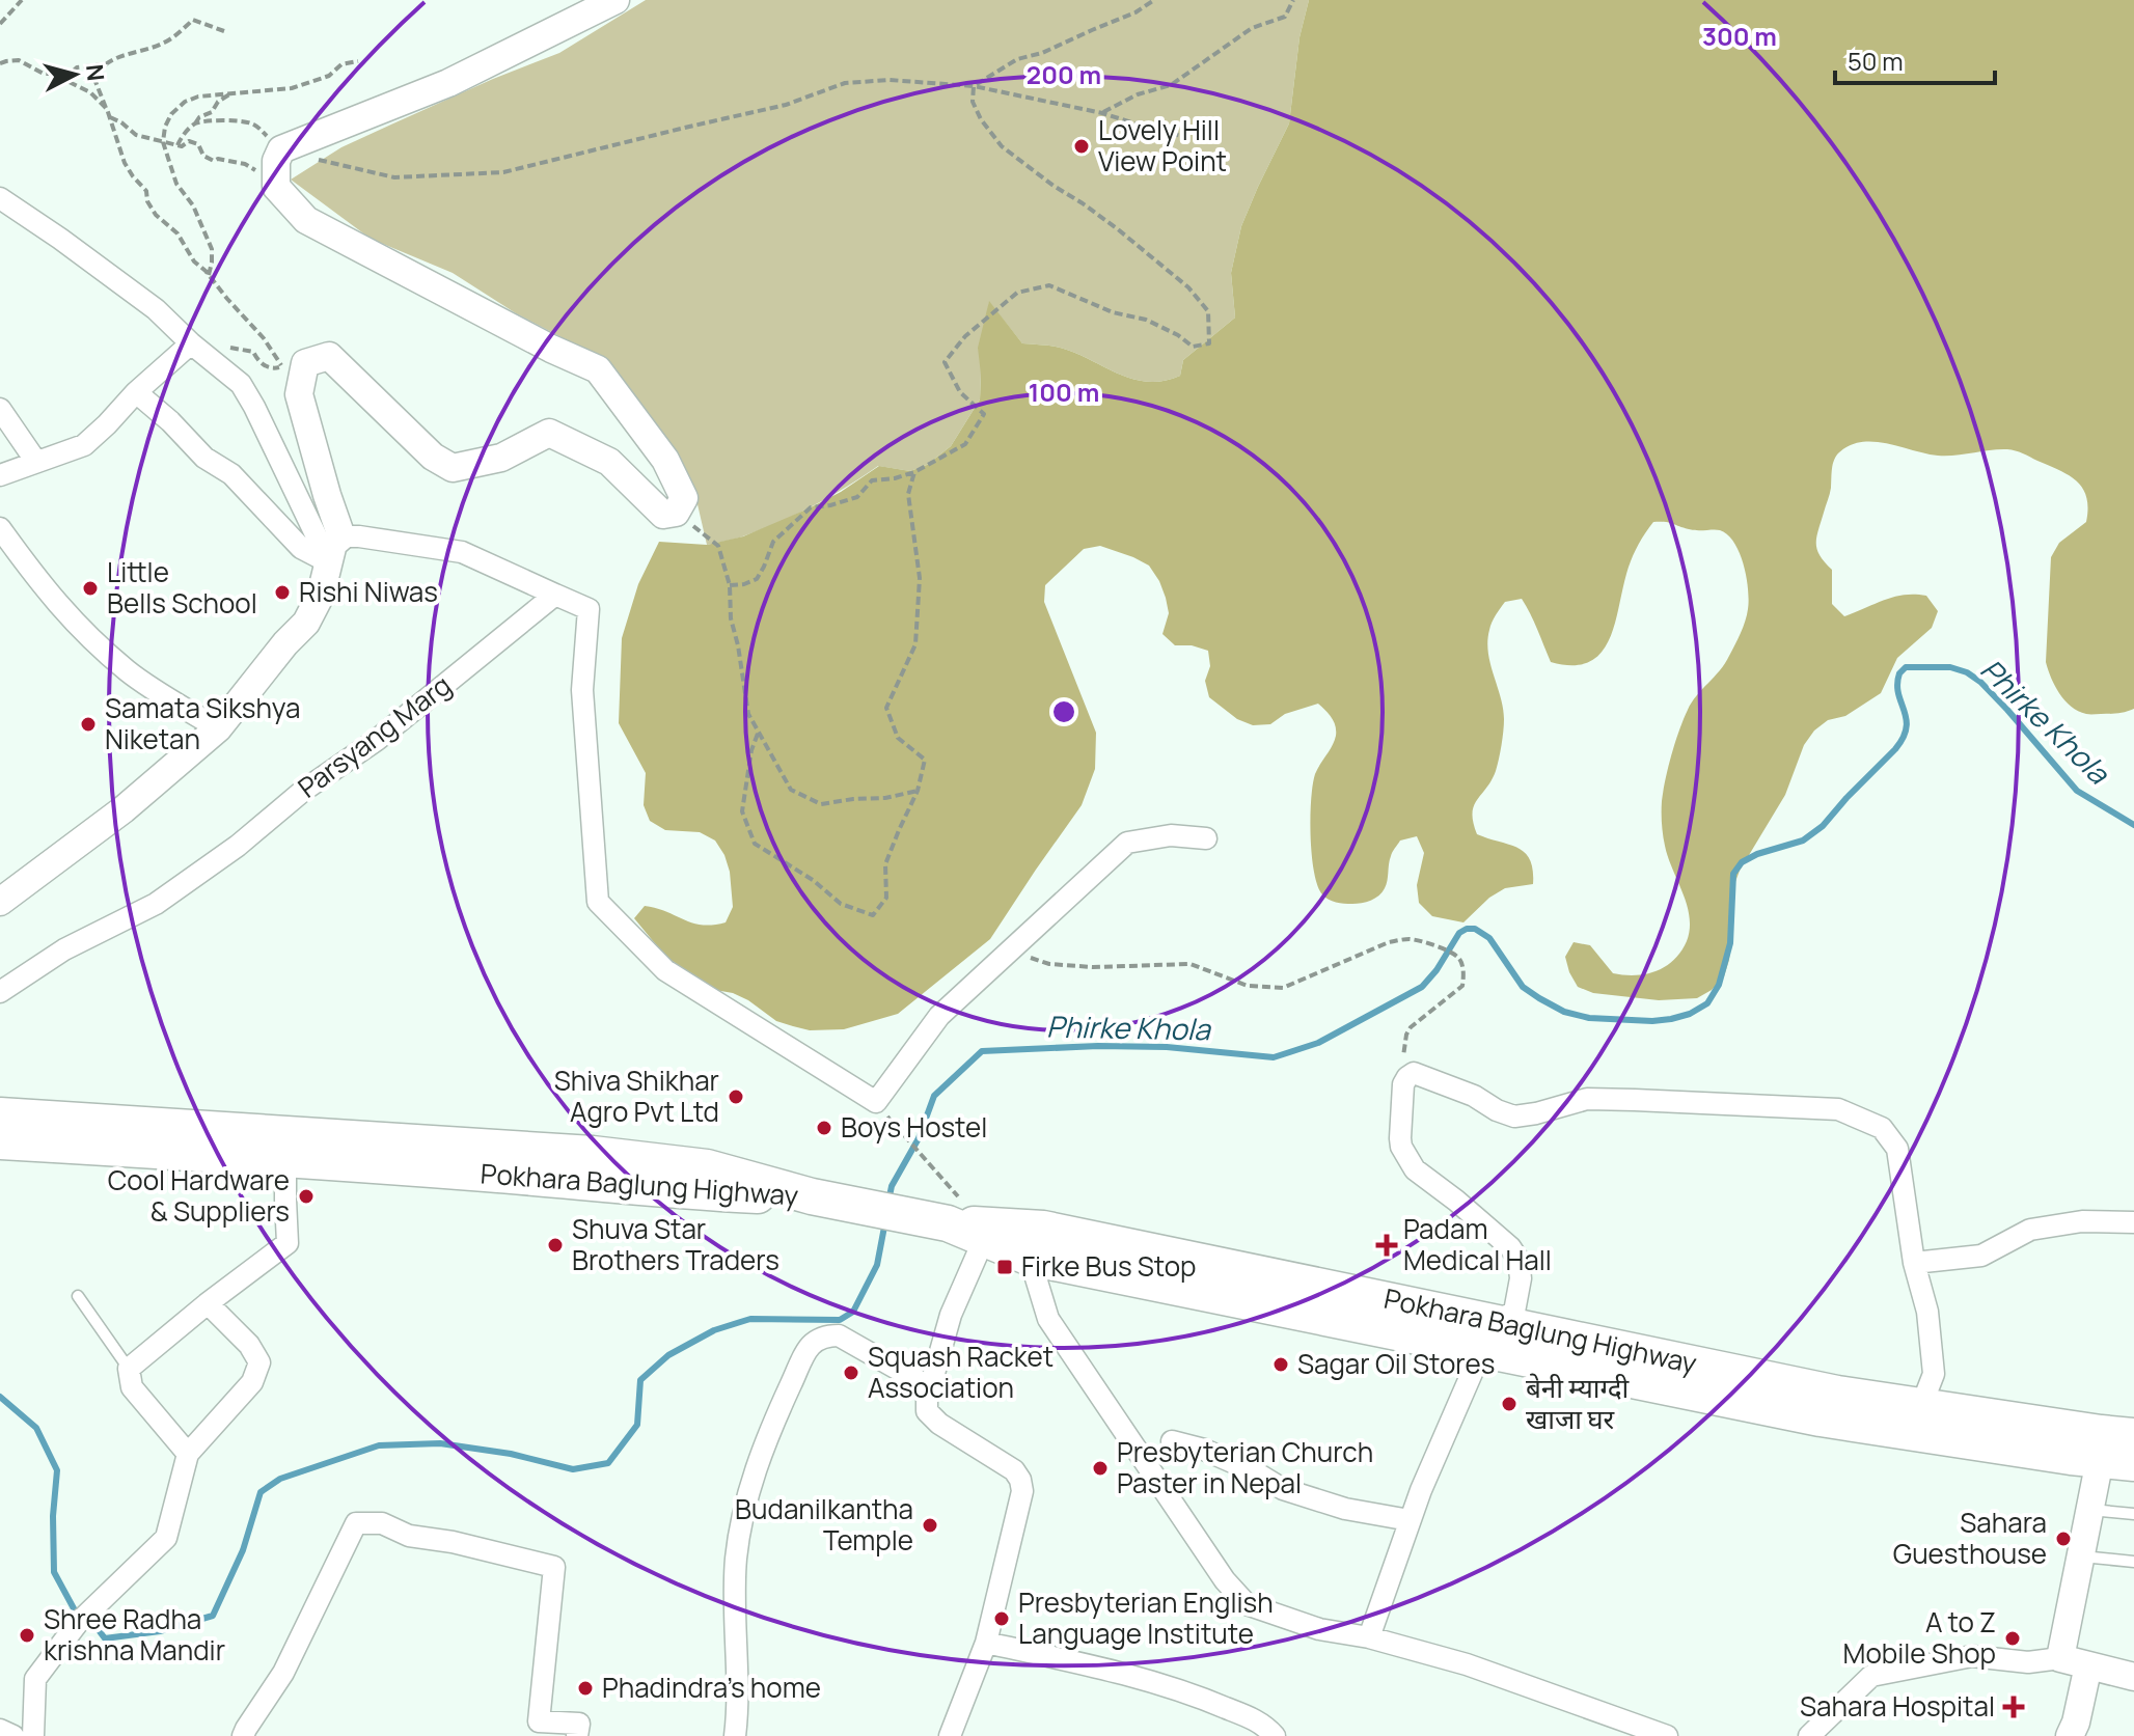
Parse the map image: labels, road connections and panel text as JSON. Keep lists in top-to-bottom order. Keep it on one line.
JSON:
{"streets":{"highway":["Pokhara Baglung Highway"],"street":["Parsyang Marg"]},"water":["Phirke Khola"],"places":{"other":["Lovely Hill View Point","Little Bells School","Rishi Niwas","Samata Sikshya Niketan","Shiva Shikhar Agro Pvt Ltd","Boys Hostel","Cool Hardware & Suppliers","Shuva Star Brothers Traders","Sagar Oil Stores","Squash Racket Association","बेनी म्याग्दी खाजा घर","Presbyterian Church Paster in Nepal","Budanilkantha Temple","Sahara Guesthouse","Presbyterian English Language Institute","Shree Radha krishna Mandir","A to Z Mobile Shop","Phadindra's home"],"health":["Padam Medical Hall","Sahara Hospital"],"transit":["Firke Bus Stop"]},"scale_bar":"50 m","north":"right","rings":["300 m","200 m","100 m"]}
